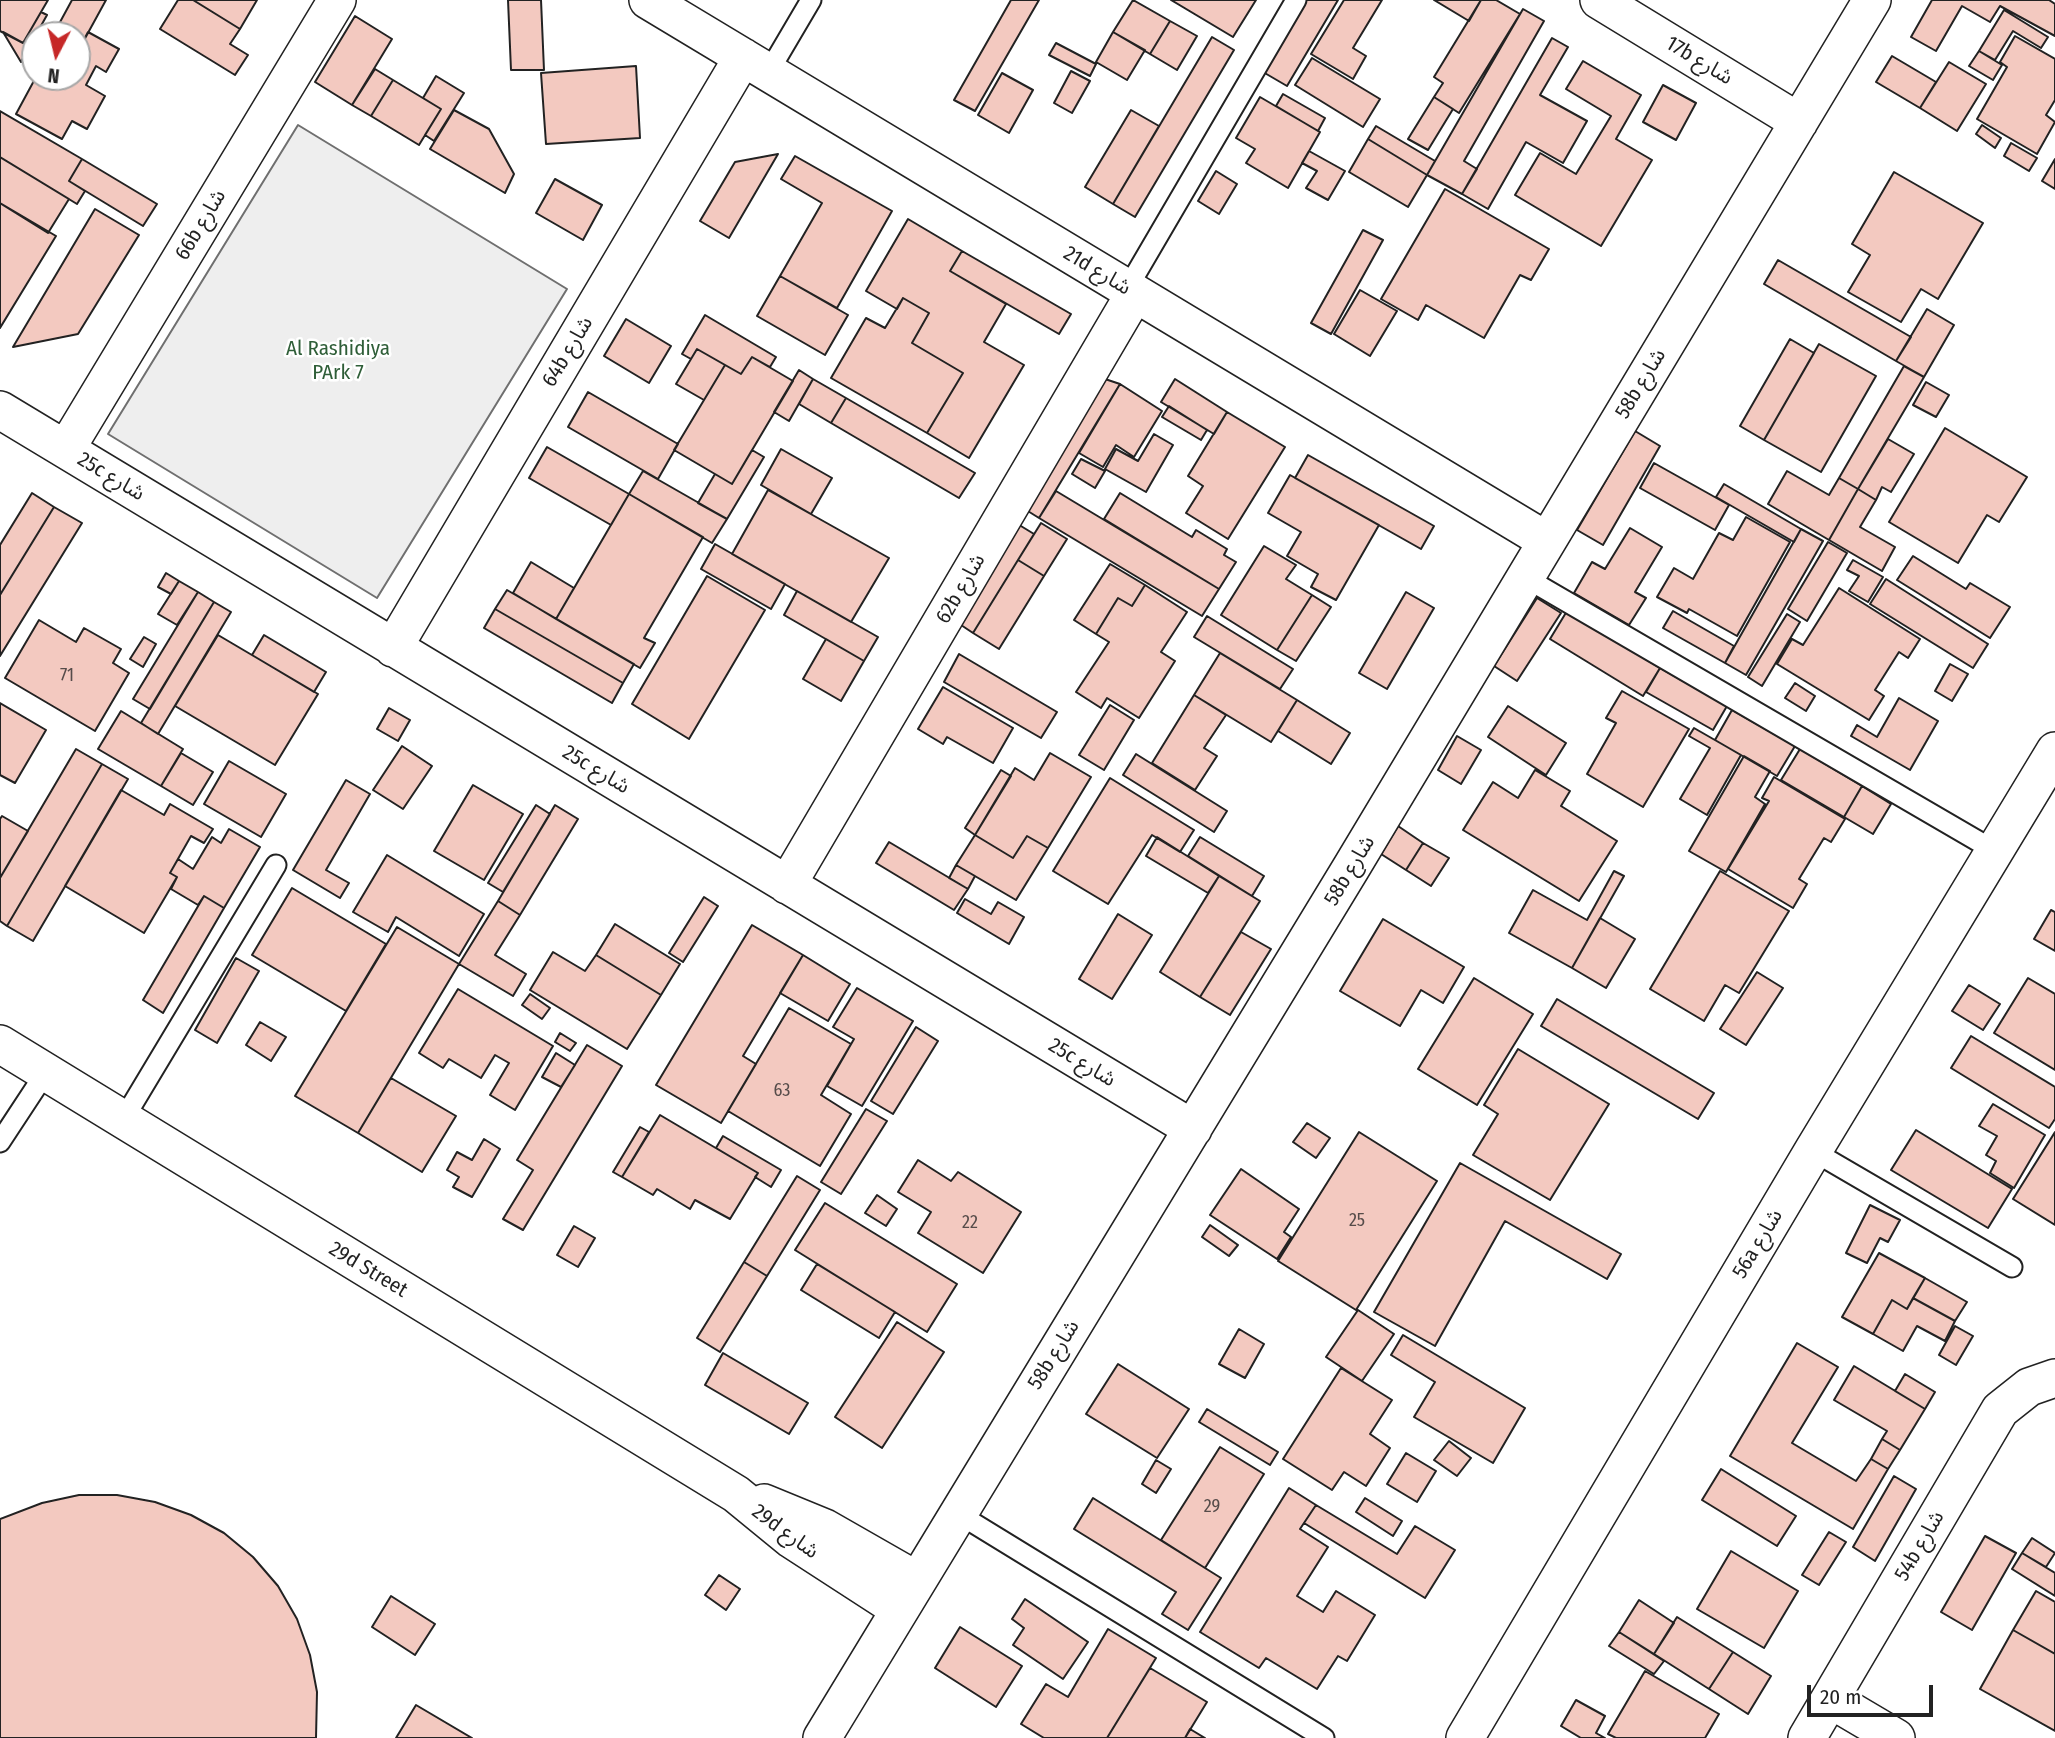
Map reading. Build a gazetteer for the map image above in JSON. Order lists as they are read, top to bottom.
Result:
{
  "streets": {
    "street": [
      "17b شارع",
      "66b شارع",
      "21d شارع",
      "64b شارع",
      "58b شارع",
      "25c شارع",
      "62b شارع",
      "56a شارع",
      "29d Street",
      "29d شارع",
      "54b شارع"
    ]
  },
  "crossings": [
    ["17b شارع", "58b شارع"],
    ["66b شارع", "25c شارع"],
    ["21d شارع", "64b شارع"],
    ["21d شارع", "58b شارع"],
    ["21d شارع", "62b شارع"],
    ["64b شارع", "25c شارع"],
    ["58b شارع", "25c شارع"],
    ["58b شارع", "29d شارع"],
    ["25c شارع", "62b شارع"],
    ["29d Street", "29d شارع"]
  ],
  "parks": ["Al Rashidiya PArk 7"],
  "house_numbers": [
    "71",
    "63",
    "25",
    "22",
    "29"
  ],
  "scale_bar": "20 m",
  "north": "bottom"
}
